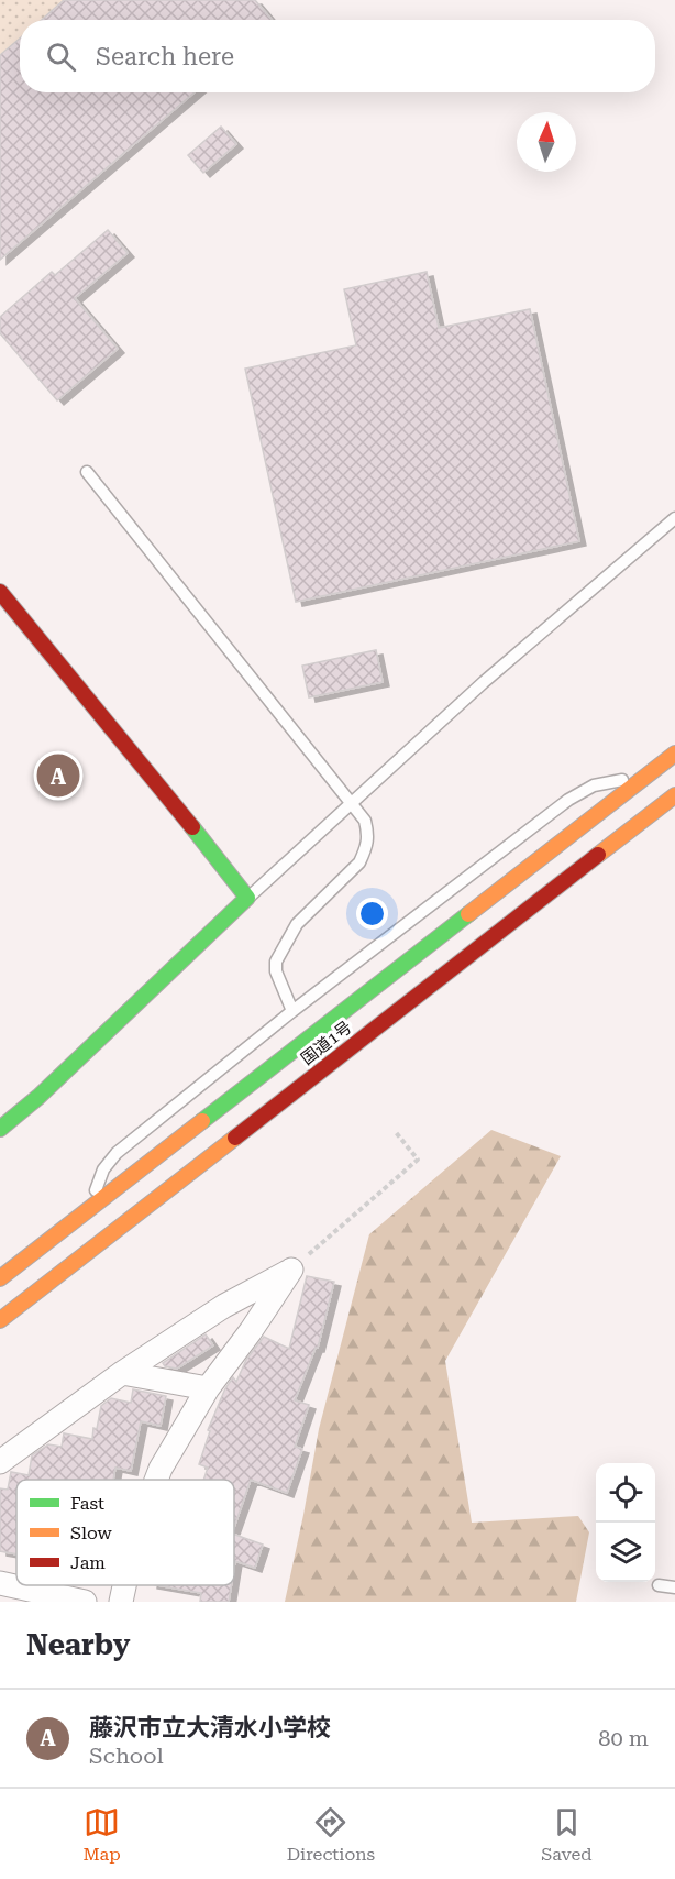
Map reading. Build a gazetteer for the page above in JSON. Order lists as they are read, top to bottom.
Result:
{
  "streets": {
    "main road": ["国道1号"]
  },
  "legend": ["Fast", "Slow", "Jam"],
  "north": "top",
  "page": {
    "search": "Search here",
    "pins": "A",
    "heading": "Nearby",
    "list": [
      {
        "mark": "A",
        "name": "藤沢市立大清水小学校",
        "note": "School",
        "value": "80 m"
      }
    ],
    "nav": ["Map", "Directions", "Saved"]
  }
}
